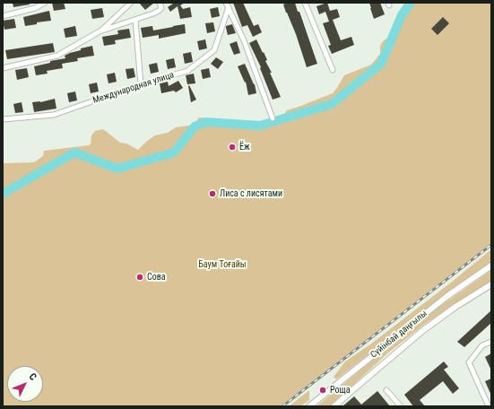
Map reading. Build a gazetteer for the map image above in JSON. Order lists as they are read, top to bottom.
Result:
{
  "streets": {
    "main road": ["Сүйінбай даңғылы"],
    "street": ["Международная улица"]
  },
  "parks": ["Баум Тоғайы"],
  "places": [
    "Ёж",
    "Лиса с лисятами",
    "Сова",
    "Роща"
  ],
  "north": "top right"
}
